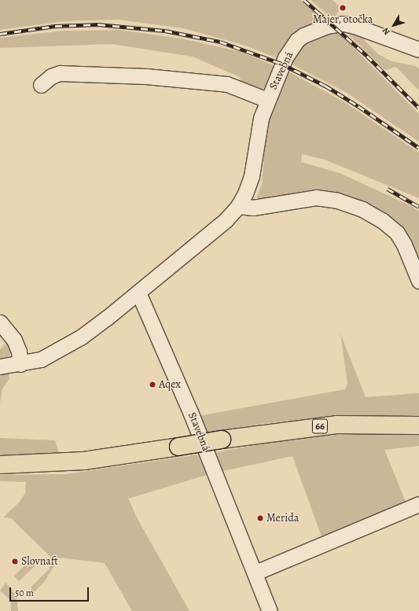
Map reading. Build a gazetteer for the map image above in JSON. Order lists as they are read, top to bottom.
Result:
{
  "streets": {
    "main road": ["66"],
    "street": ["Stavebná"]
  },
  "places": [
    "Majer, otočka",
    "Aqex",
    "Merida",
    "Slovnaft"
  ],
  "scale_bar": "50 m",
  "north": "bottom left"
}
